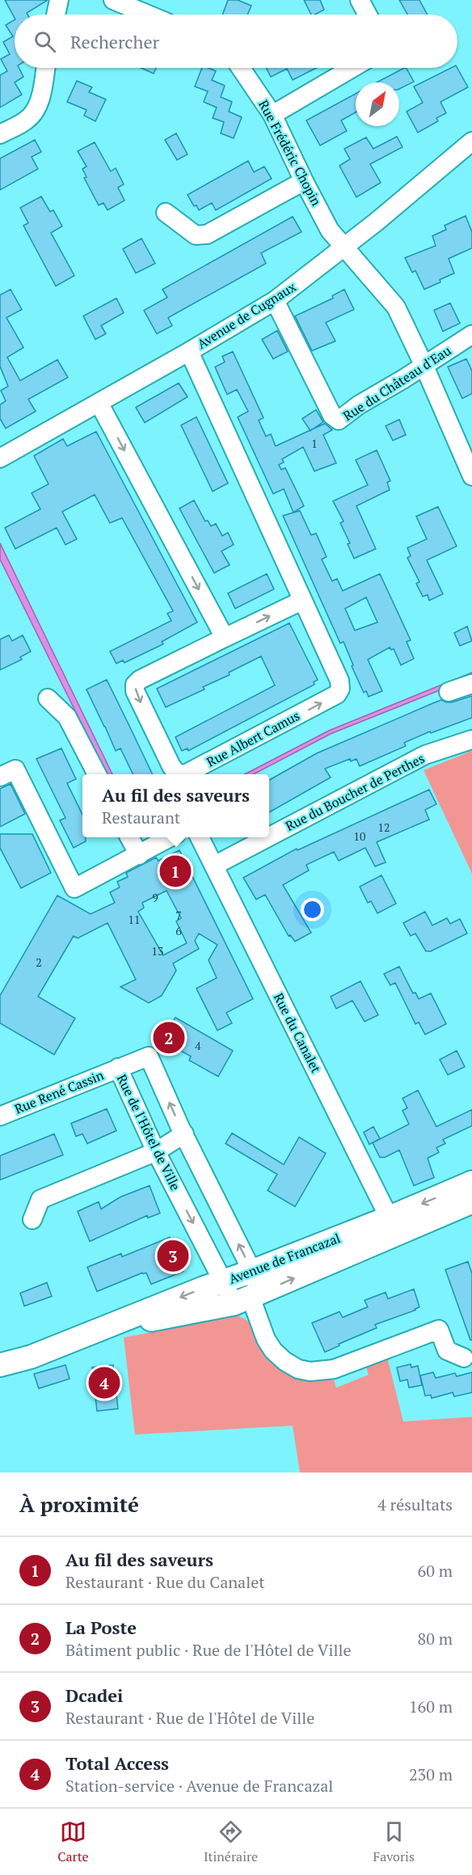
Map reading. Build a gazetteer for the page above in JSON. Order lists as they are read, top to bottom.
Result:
{
  "streets": {
    "main road": ["Avenue de Francazal"],
    "street": [
      "Rue Frédéric Chopin",
      "Avenue de Cugnaux",
      "Rue du Château d'Eau",
      "Rue Albert Camus",
      "Rue du Boucher de Perthes",
      "Rue du Canalet",
      "Rue René Cassin",
      "Rue de l'Hôtel de Ville"
    ]
  },
  "crossings": [
    ["Rue Frédéric Chopin", "Avenue de Cugnaux"],
    ["Rue Frédéric Chopin", "Rue du Château d'Eau"],
    ["Avenue de Cugnaux", "Rue du Château d'Eau"],
    ["Avenue de Cugnaux", "Rue Albert Camus"],
    ["Rue du Boucher de Perthes", "Rue du Canalet"],
    ["Rue du Canalet", "Avenue de Francazal"],
    ["Rue René Cassin", "Rue de l'Hôtel de Ville"],
    ["Rue de l'Hôtel de Ville", "Avenue de Francazal"]
  ],
  "house_numbers": [
    "1",
    "12",
    "10",
    "9",
    "7",
    "11",
    "6",
    "13",
    "2",
    "4"
  ],
  "north": "top right",
  "page": {
    "search": "Rechercher",
    "popup": ["Au fil des saveurs", "Restaurant"],
    "pins": [
      "1",
      "2",
      "3",
      "4"
    ],
    "heading": ["À proximité", "4 résultats"],
    "list": [
      {
        "mark": "1",
        "name": "Au fil des saveurs",
        "note": "Restaurant · Rue du Canalet",
        "value": "60 m"
      },
      {
        "mark": "2",
        "name": "La Poste",
        "note": "Bâtiment public · Rue de l'Hôtel de Ville",
        "value": "80 m"
      },
      {
        "mark": "3",
        "name": "Dcadei",
        "note": "Restaurant · Rue de l'Hôtel de Ville",
        "value": "160 m"
      },
      {
        "mark": "4",
        "name": "Total Access",
        "note": "Station-service · Avenue de Francazal",
        "value": "230 m"
      }
    ],
    "nav": ["Carte", "Itinéraire", "Favoris"]
  }
}
